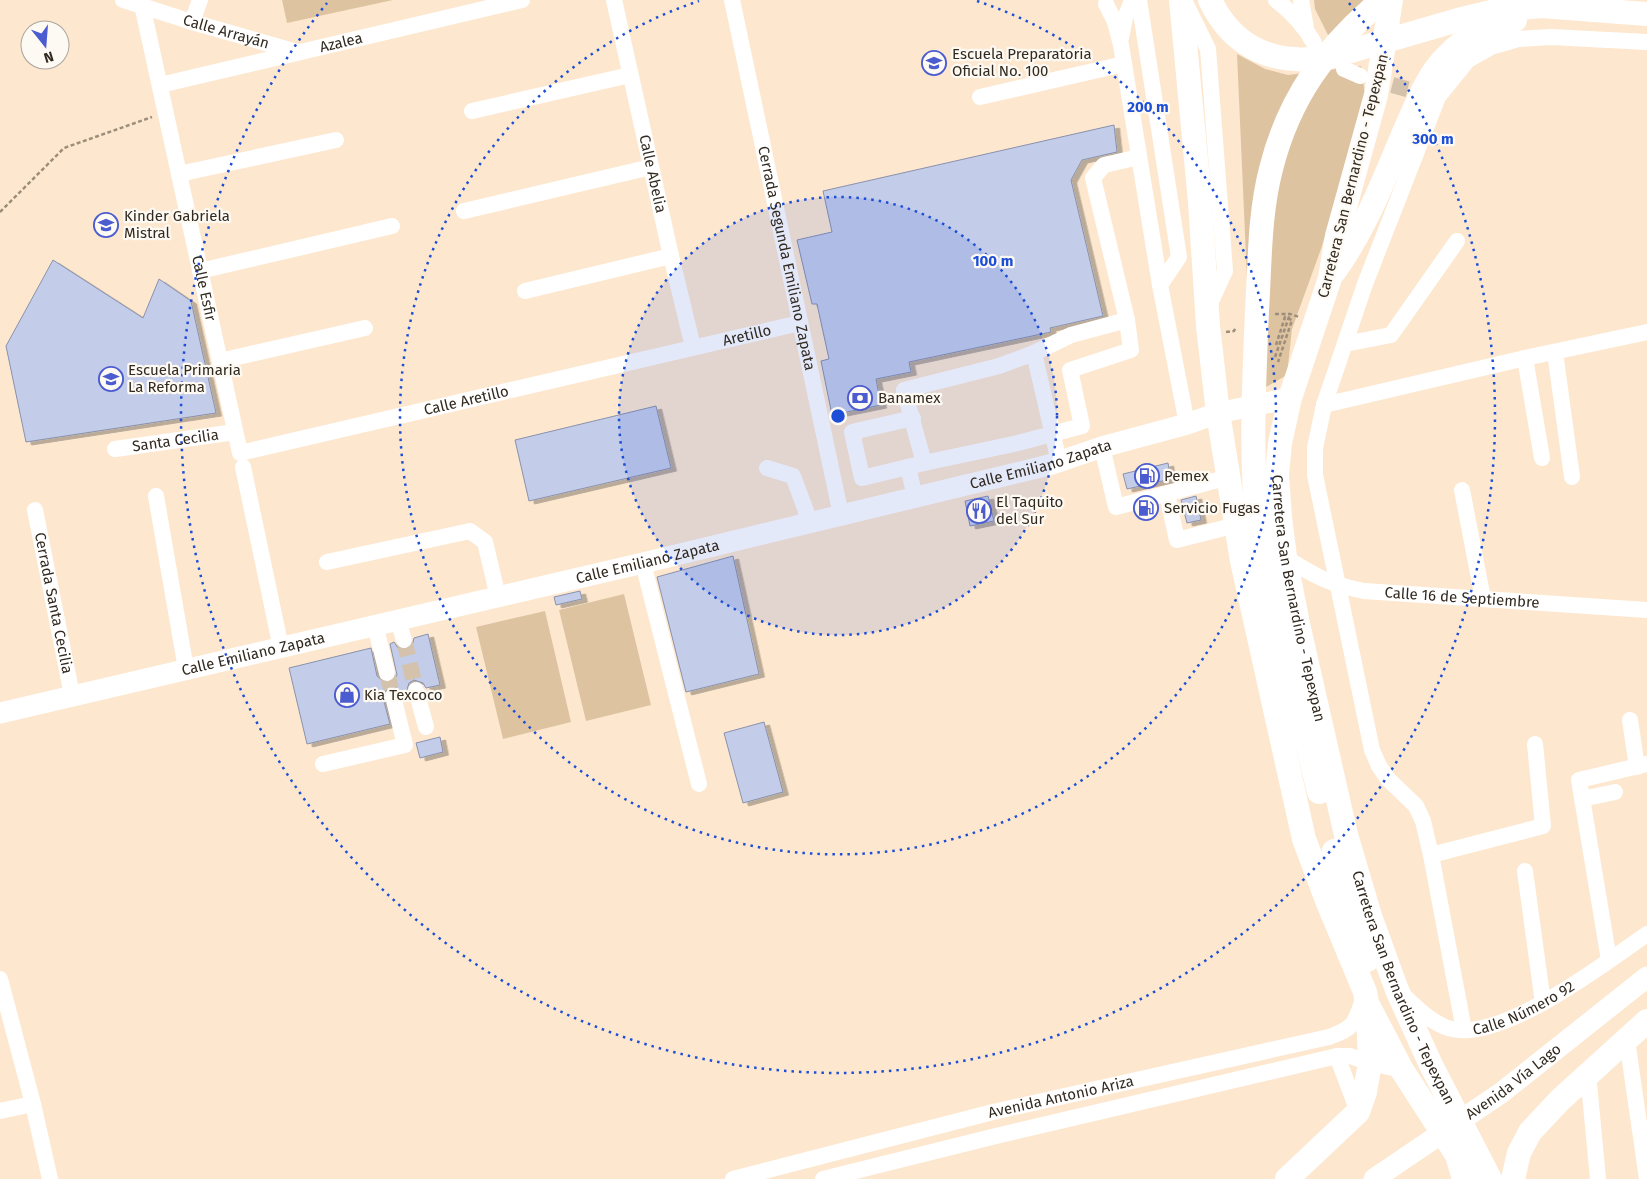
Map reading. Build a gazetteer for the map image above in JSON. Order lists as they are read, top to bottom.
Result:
{
  "streets": {
    "highway": ["Carretera San Bernardino - Tepexpan"],
    "main road": ["Calle Emiliano Zapata", "Avenida Vía Lago"],
    "street": [
      "Calle Arrayán",
      "Azalea",
      "Calle Abelia",
      "Cerrada Segunda Emiliano Zapata",
      "Calle Esfir",
      "Aretillo",
      "Calle Aretillo",
      "Santa Cecilia",
      "Calle 16 de Septiembre",
      "Cerrada Santa Cecilia",
      "Calle Número 92",
      "Avenida Antonio Ariza"
    ]
  },
  "crossings": [
    ["Calle Arrayán", "Azalea"],
    ["Calle Arrayán", "Calle Esfir"],
    ["Azalea", "Calle Esfir"],
    ["Calle Abelia", "Aretillo"],
    ["Calle Abelia", "Calle Aretillo"],
    ["Carretera San Bernardino - Tepexpan", "Calle Emiliano Zapata"],
    ["Carretera San Bernardino - Tepexpan", "Calle 16 de Septiembre"],
    ["Carretera San Bernardino - Tepexpan", "Calle Número 92"],
    ["Carretera San Bernardino - Tepexpan", "Avenida Antonio Ariza"],
    ["Cerrada Segunda Emiliano Zapata", "Aretillo"],
    ["Cerrada Segunda Emiliano Zapata", "Calle Emiliano Zapata"],
    ["Calle Esfir", "Calle Aretillo"],
    ["Calle Esfir", "Santa Cecilia"],
    ["Calle Esfir", "Calle Emiliano Zapata"],
    ["Aretillo", "Calle Aretillo"],
    ["Calle Emiliano Zapata", "Cerrada Santa Cecilia"],
    ["Calle Número 92", "Avenida Antonio Ariza"]
  ],
  "places": {
    "school or university": ["Escuela Preparatoria Oficial No. 100", "Kinder Gabriela Mistral", "Escuela Primaria La Reforma"],
    "bank": ["Banamex"],
    "fuel station": ["Pemex", "Servicio Fugas"],
    "restaurant": ["El Taquito del Sur"],
    "shop": ["Kia Texcoco"]
  },
  "north": "bottom",
  "rings": ["200 m", "300 m", "100 m"]
}
